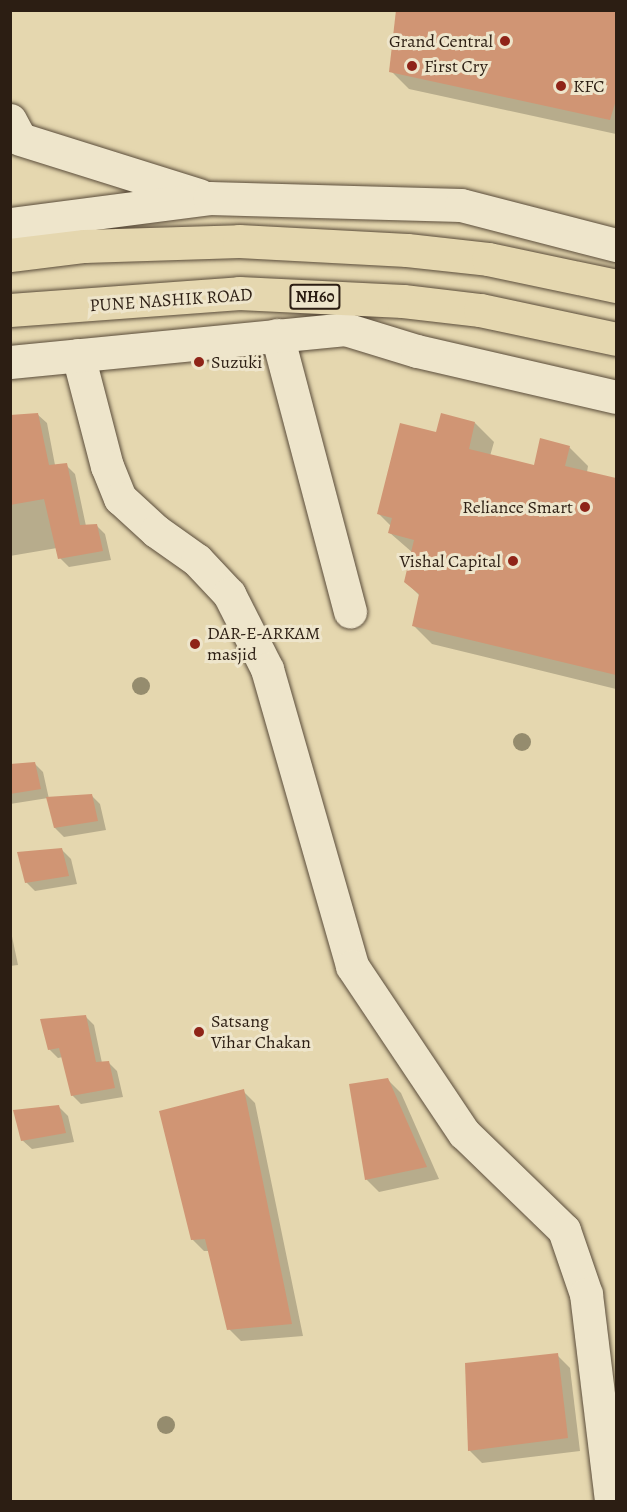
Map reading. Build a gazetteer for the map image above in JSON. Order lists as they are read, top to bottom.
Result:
{
  "streets": {
    "highway": ["NH60", "PUNE NASHIK ROAD"]
  },
  "places": [
    "Grand Central",
    "First Cry",
    "KFC",
    "Suzuki",
    "Reliance Smart",
    "Vishal Capital",
    "DAR-E-ARKAM masjid",
    "Satsang Vihar Chakan"
  ]
}
